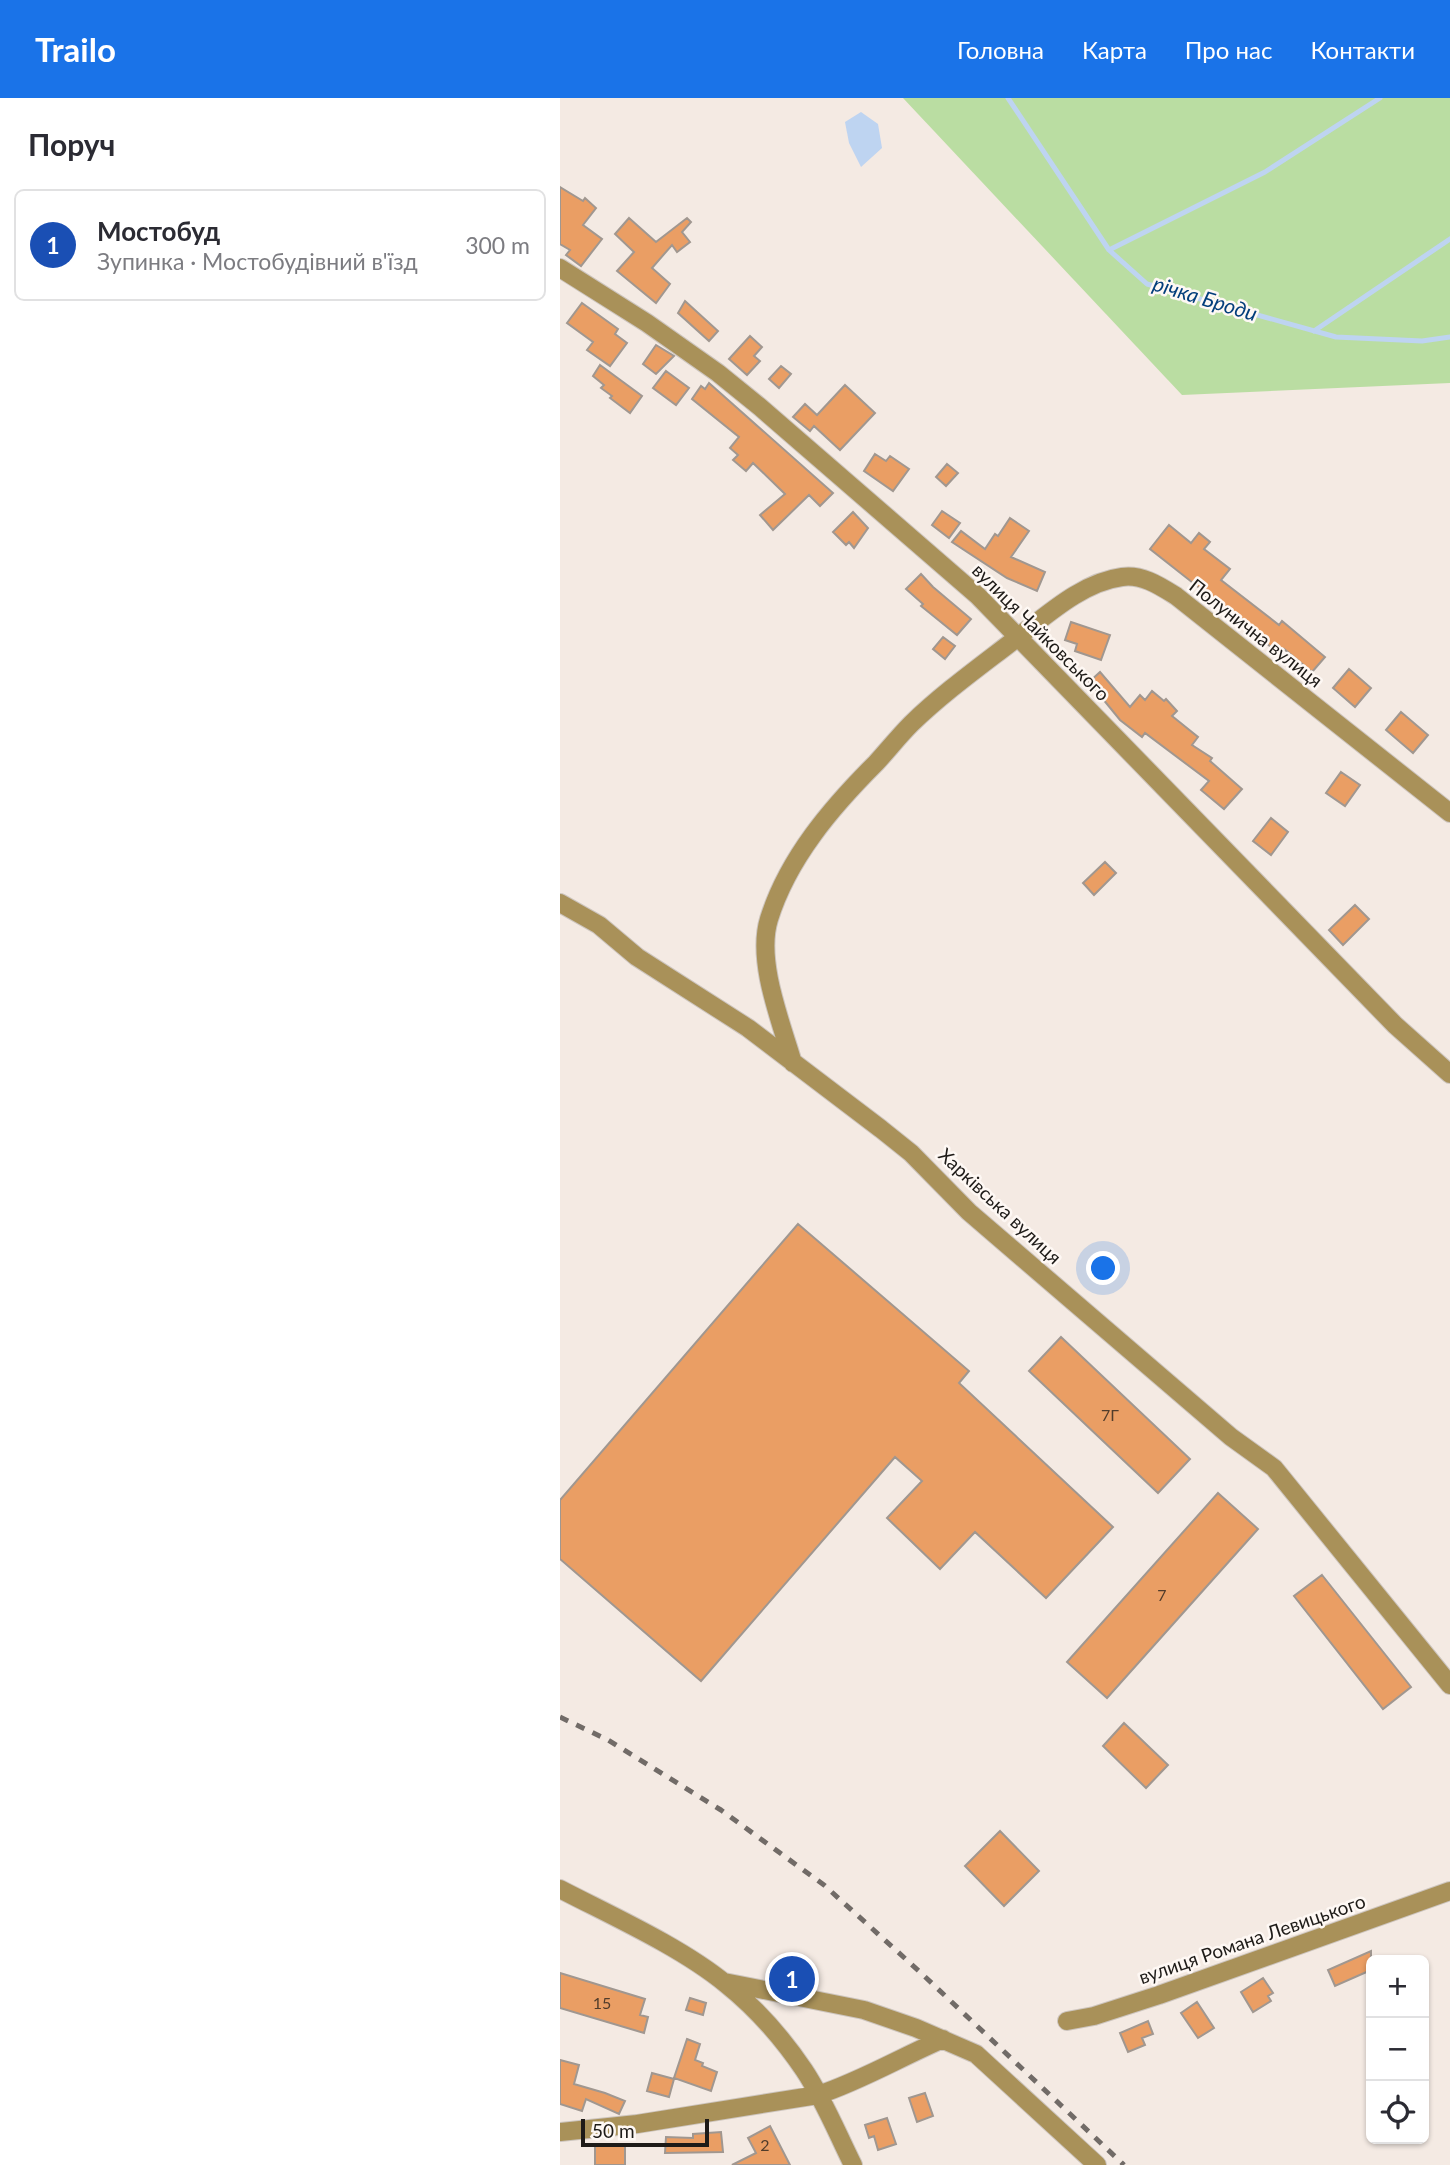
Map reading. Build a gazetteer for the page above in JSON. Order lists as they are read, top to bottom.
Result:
{
  "streets": {
    "street": [
      "вулиця Чайковського",
      "Полунична вулиця",
      "Харківська вулиця",
      "вулиця Романа Левицького"
    ]
  },
  "crossings": [
    ["вулиця Чайковського", "Полунична вулиця"],
    ["Полунична вулиця", "Харківська вулиця"]
  ],
  "water": ["річка Броди"],
  "house_numbers": [
    "7Г",
    "7",
    "15",
    "2"
  ],
  "scale_bar": "50 m",
  "page": {
    "header": "Trailo",
    "nav": [
      "Головна",
      "Карта",
      "Про нас",
      "Контакти"
    ],
    "heading": "Поруч",
    "list": [
      {
        "mark": "1",
        "name": "Мостобуд",
        "note": "Зупинка · Мостобудівний в'їзд",
        "value": "300 m"
      }
    ],
    "pins": "1",
    "map_buttons": ["+", "−"],
    "scale": "50 m"
  }
}
